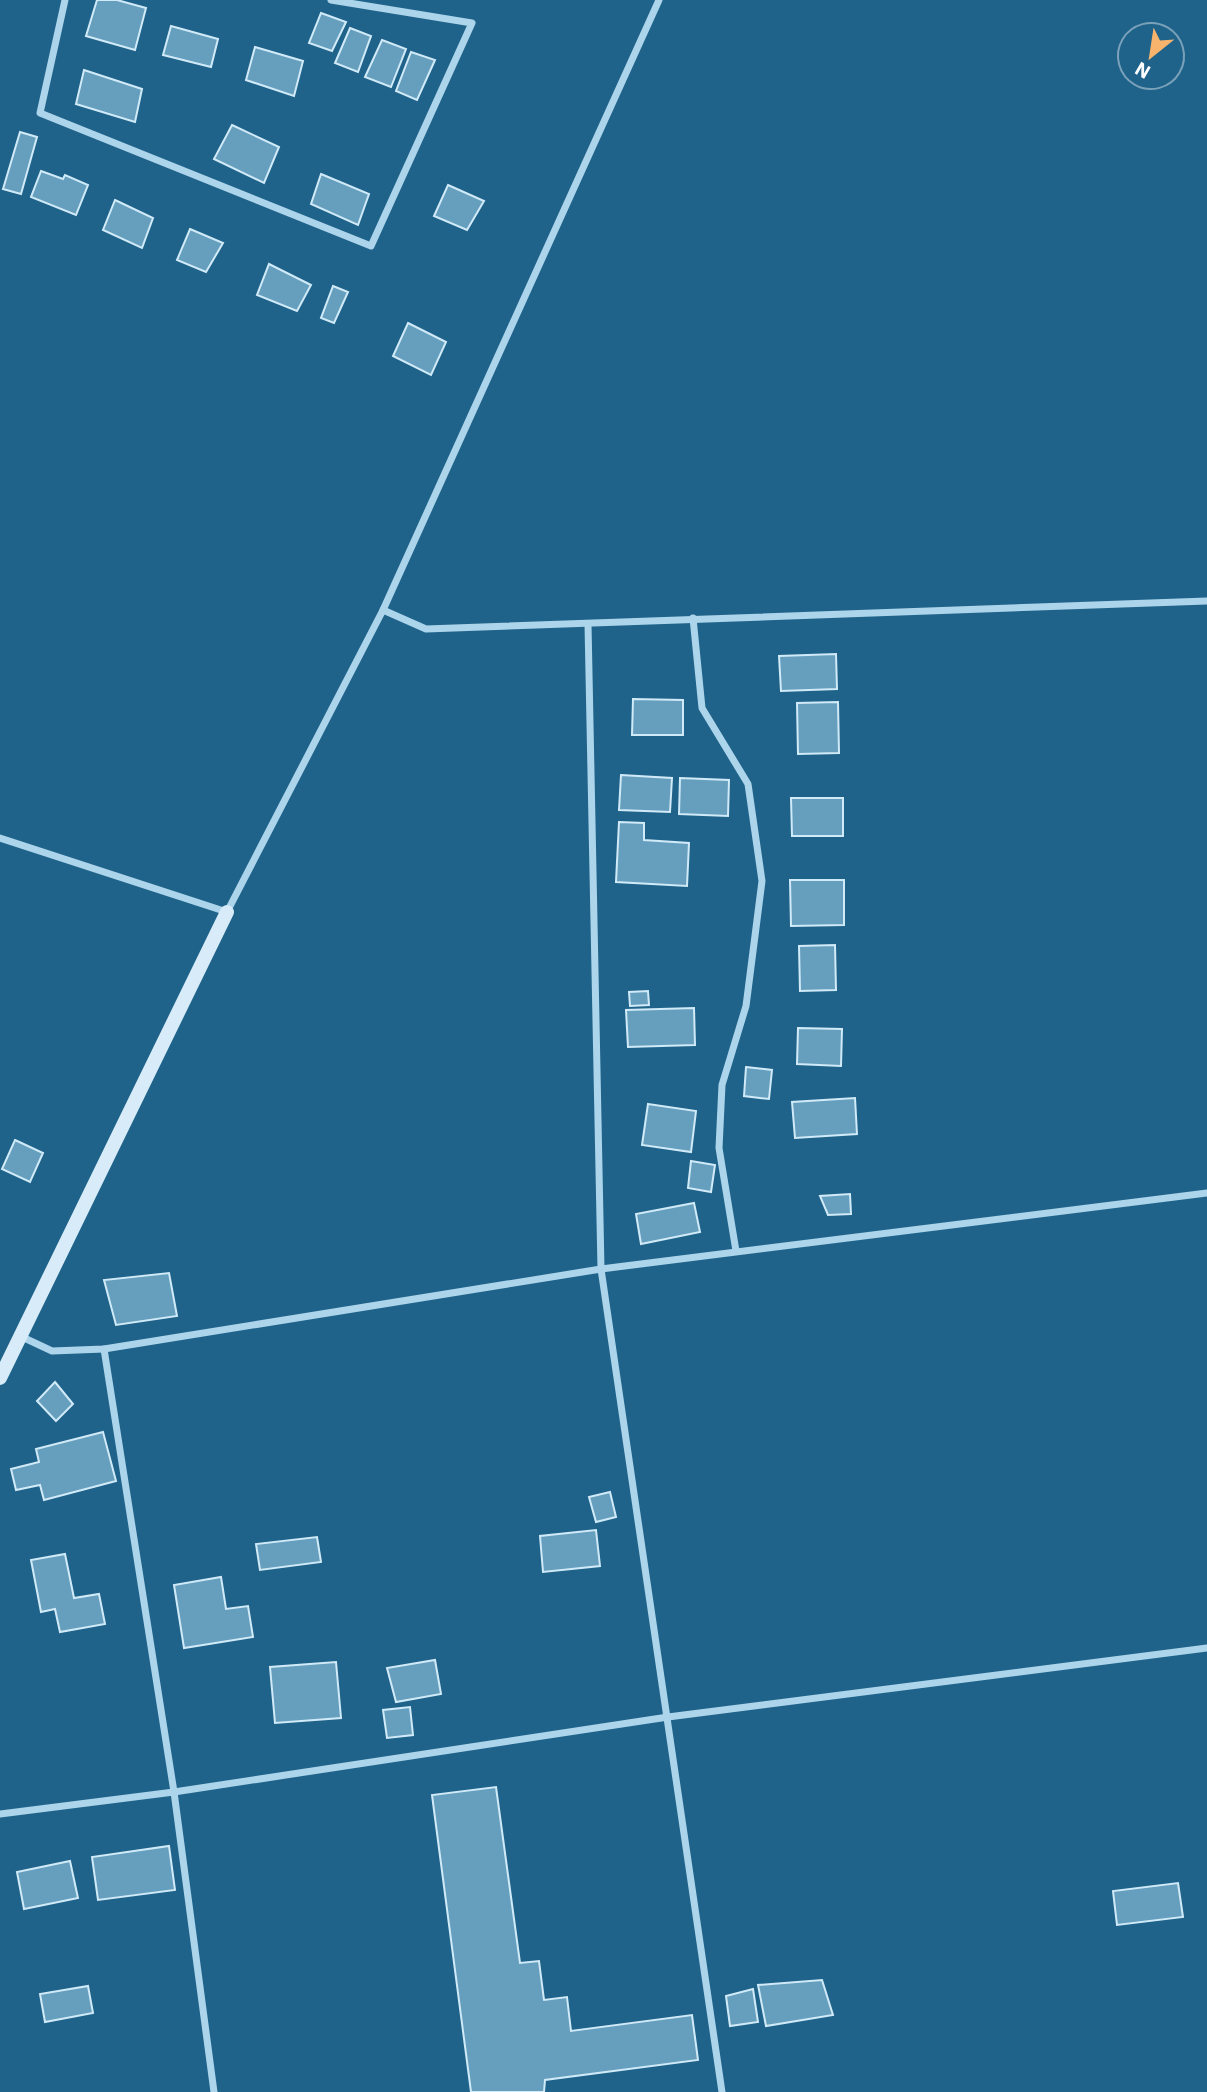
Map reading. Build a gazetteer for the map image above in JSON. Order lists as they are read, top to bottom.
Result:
{
  "north": "bottom left"
}
